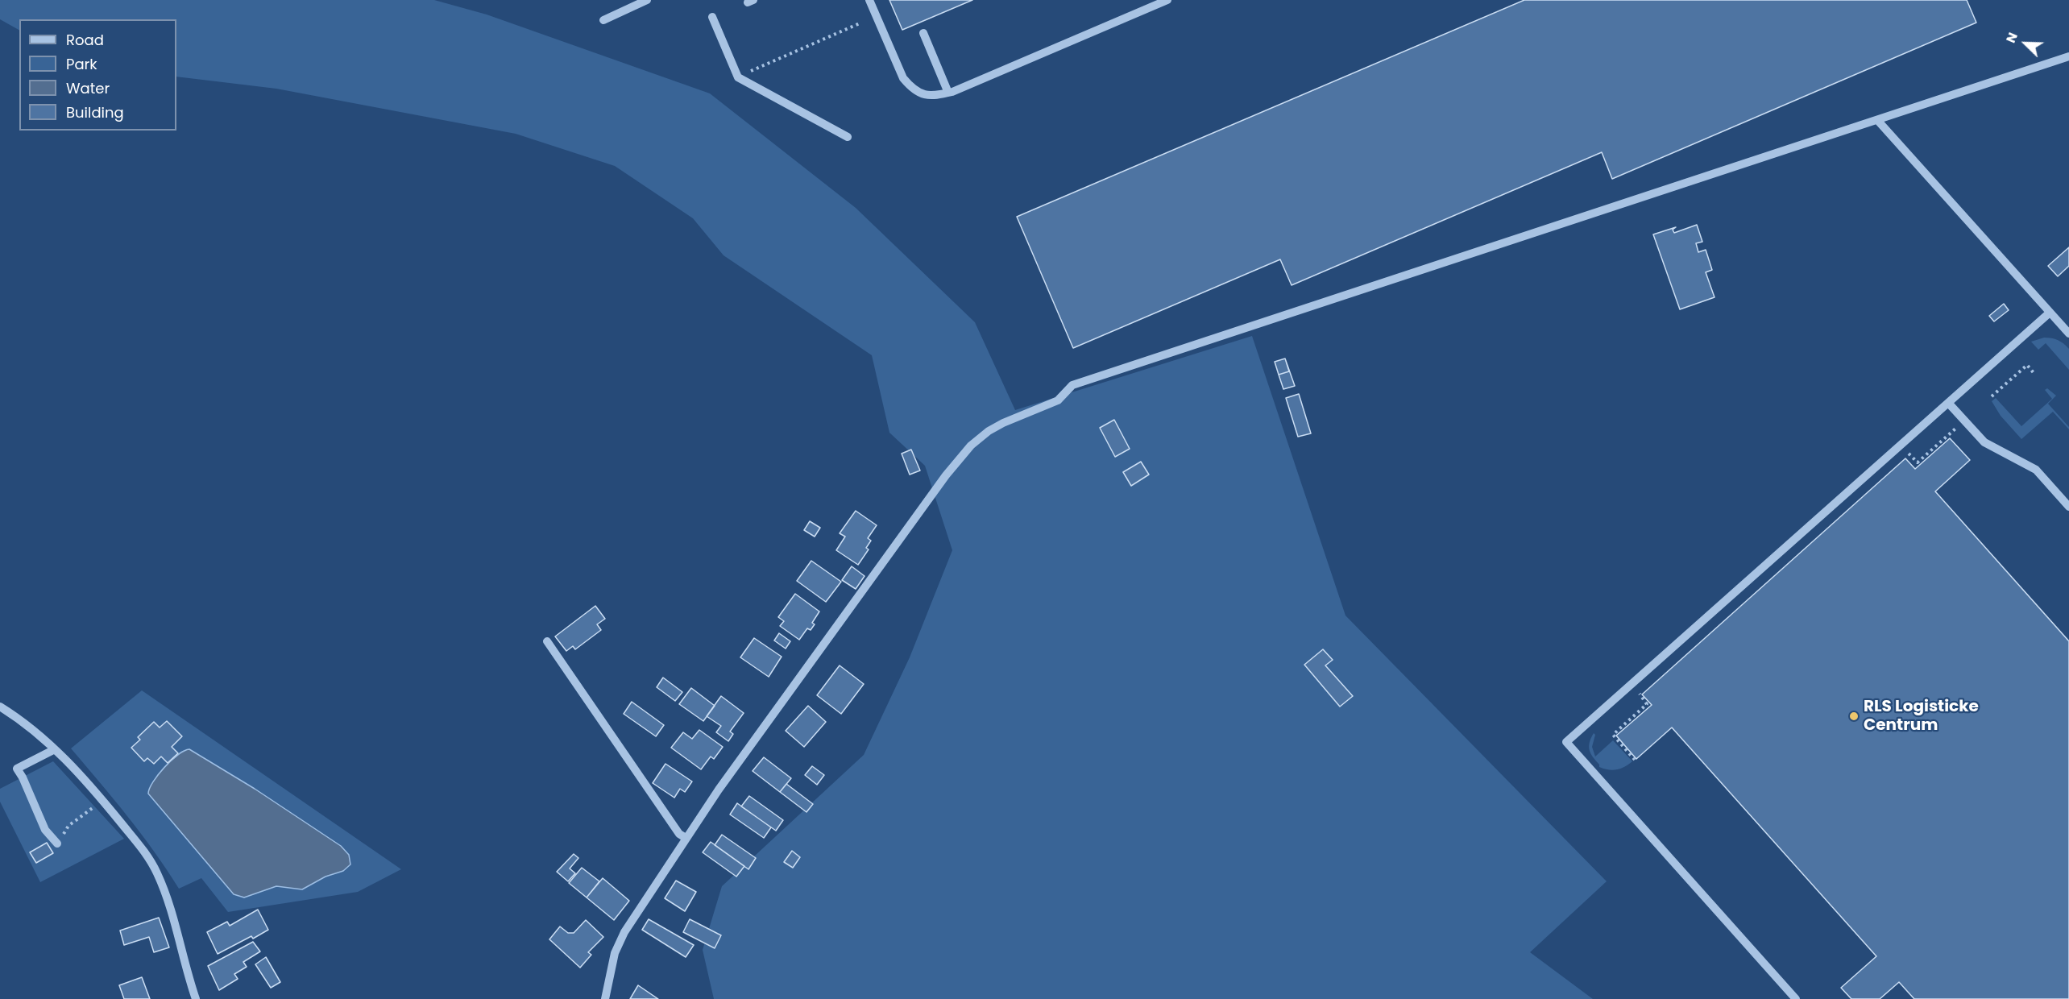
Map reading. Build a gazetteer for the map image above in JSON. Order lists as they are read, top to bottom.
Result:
{
  "places": ["RLS Logisticke Centrum"],
  "legend": [
    "Road",
    "Park",
    "Water",
    "Building"
  ],
  "north": "top left"
}
